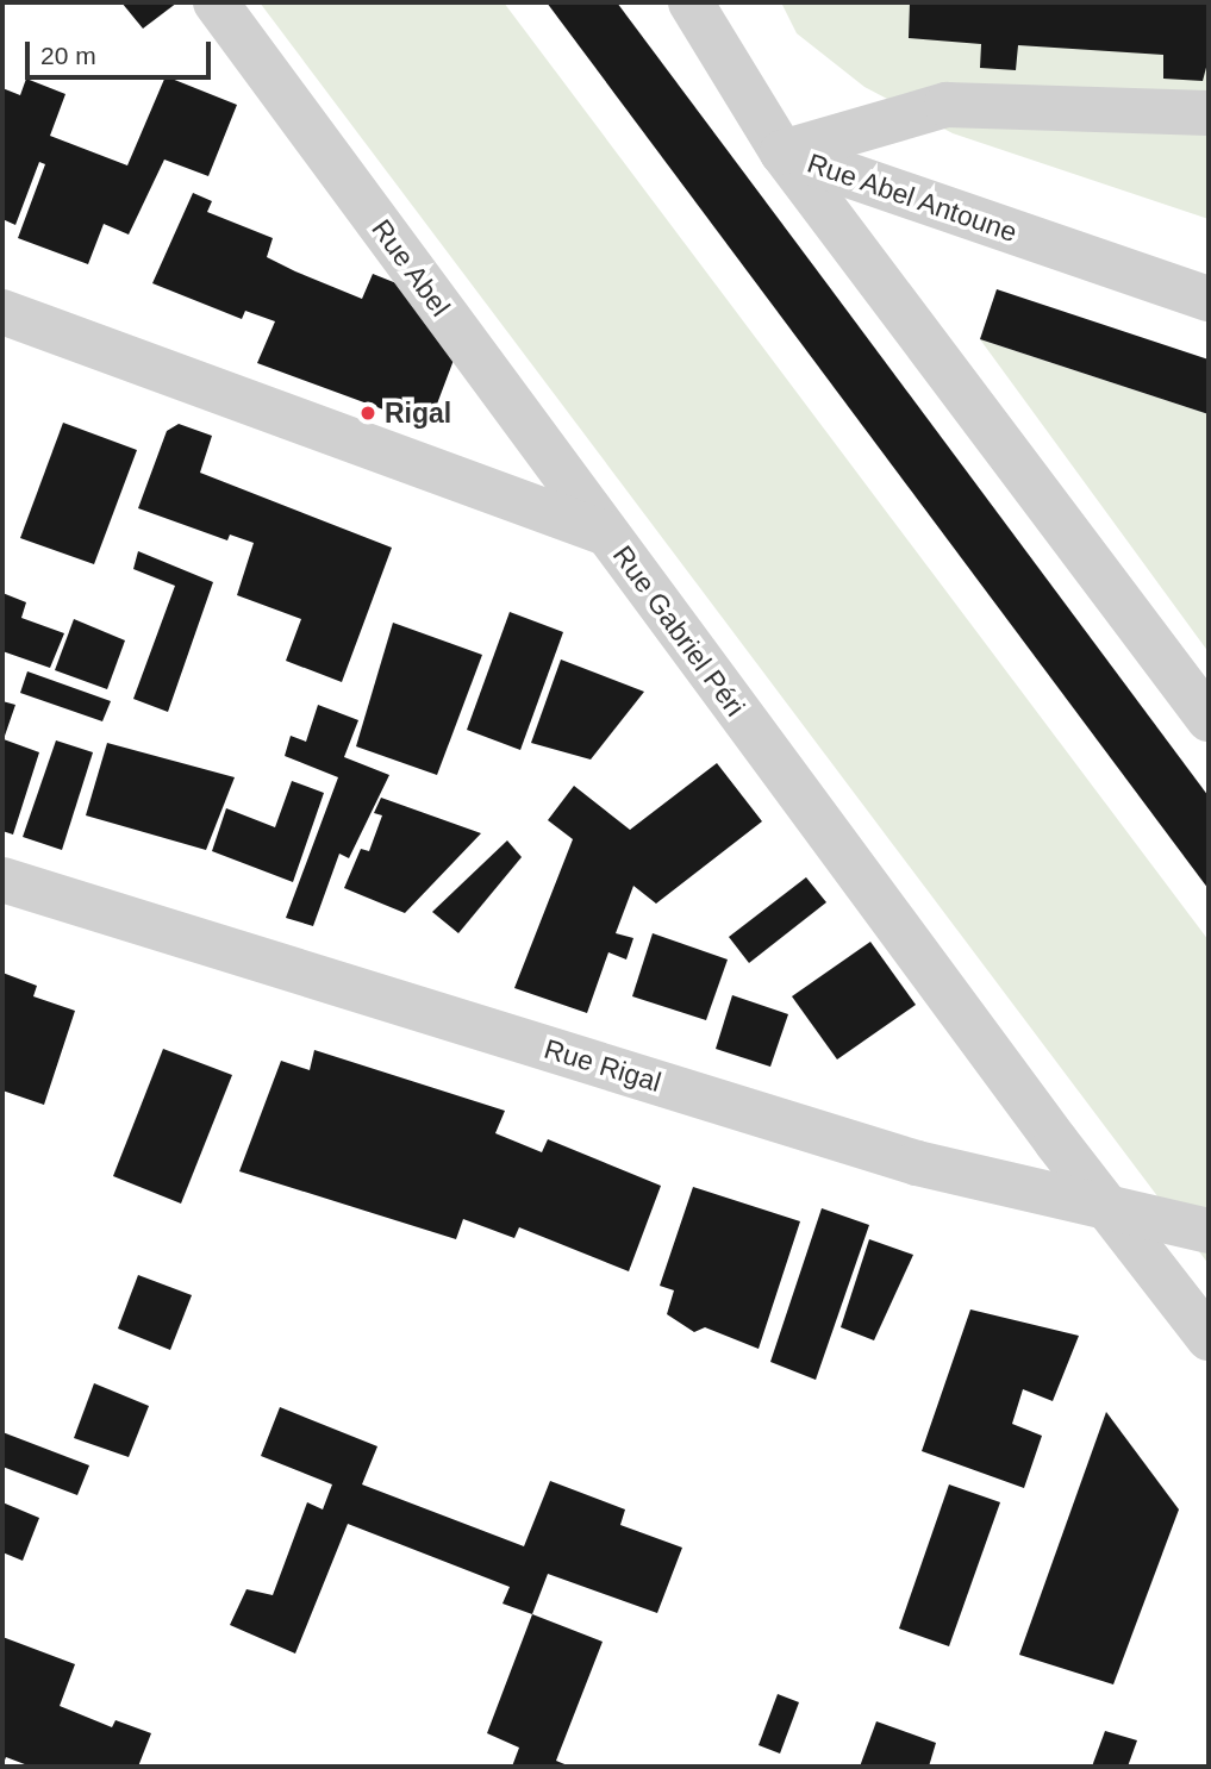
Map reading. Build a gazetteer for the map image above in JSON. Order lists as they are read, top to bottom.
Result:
{
  "streets": {
    "street": [
      "Rue Abel Antoune",
      "Rue Abel",
      "Rue Gabriel Péri",
      "Rue Rigal"
    ]
  },
  "crossings": [
    ["Rue Abel", "Rue Gabriel Péri"],
    ["Rue Gabriel Péri", "Rue Rigal"]
  ],
  "places": ["Rigal"],
  "scale_bar": "20 m"
}
